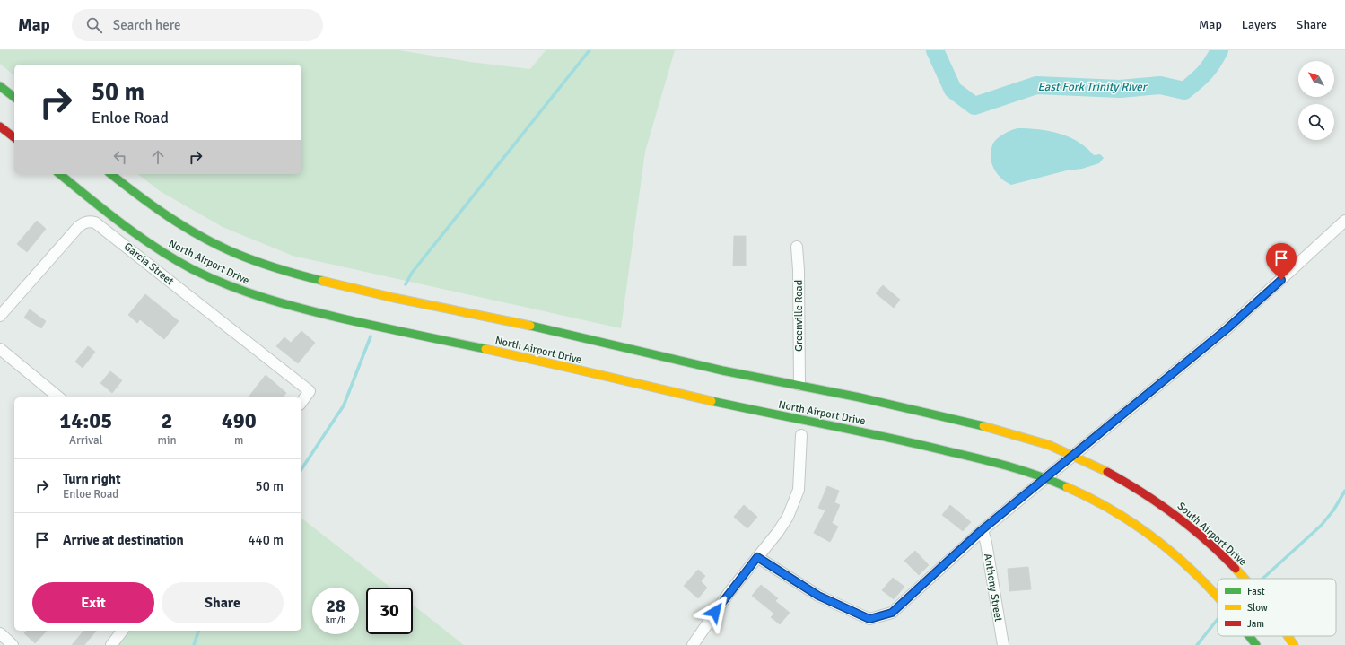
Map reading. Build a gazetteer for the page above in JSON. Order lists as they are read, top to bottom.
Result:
{
  "streets": {
    "main road": ["North Airport Drive", "South Airport Drive"],
    "street": ["Garcia Street", "Greenville Road", "Anthony Street"]
  },
  "crossings": [
    ["North Airport Drive", "Greenville Road"],
    ["North Airport Drive", "South Airport Drive"]
  ],
  "water": ["East Fork Trinity River"],
  "legend": ["Fast", "Slow", "Jam"],
  "north": "top left",
  "page": {
    "header": "Map",
    "search": "Search here",
    "nav": ["Map", "Layers", "Share"],
    "turn": ["50 m", "Enloe Road"],
    "eta": [
      "14:05",
      "Arrival",
      "2",
      "min",
      "490",
      "m"
    ],
    "list": [
      {
        "name": "Turn right",
        "note": "Enloe Road",
        "value": "50 m"
      },
      {
        "name": "Arrive at destination",
        "value": "440 m"
      }
    ],
    "buttons": ["Exit", "Share"],
    "speed": "28 km/h",
    "limit": "30"
  }
}
